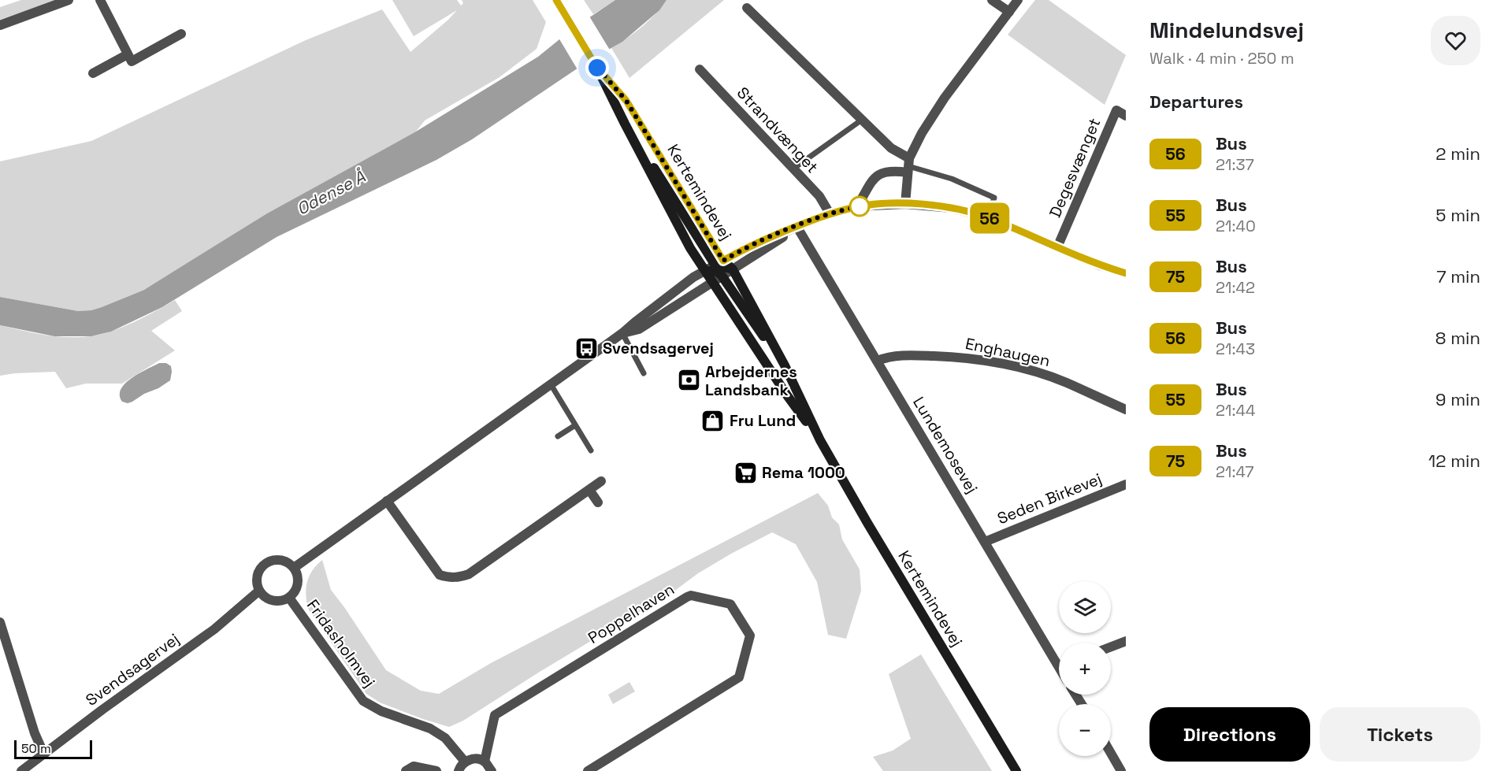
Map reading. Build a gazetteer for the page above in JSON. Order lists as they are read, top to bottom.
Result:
{
  "streets": {
    "main road": ["Kertemindevej"],
    "street": [
      "Strandvænget",
      "Degesvænget",
      "Enghaugen",
      "Lundemosevej",
      "Seden Birkevej",
      "Poppelhaven",
      "Fridasholmvej",
      "Svendsagervej"
    ]
  },
  "crossings": [
    ["Enghaugen", "Lundemosevej"],
    ["Lundemosevej", "Seden Birkevej"],
    ["Fridasholmvej", "Svendsagervej"]
  ],
  "water": ["Odense Å"],
  "places": {
    "bus stop": ["Svendsagervej"],
    "bank": ["Arbejdernes Landsbank"],
    "shop": ["Fru Lund"],
    "supermarket": ["Rema 1000"]
  },
  "lines": ["bus line 56"],
  "scale_bar": "50 m",
  "page": {
    "on_map": "56",
    "heading": [
      ["Mindelundsvej", "Walk · 4 min · 250 m"],
      "Departures"
    ],
    "list": [
      {
        "mark": "56",
        "name": "Bus",
        "note": "21:37",
        "value": "2 min"
      },
      {
        "mark": "55",
        "name": "Bus",
        "note": "21:40",
        "value": "5 min"
      },
      {
        "mark": "75",
        "name": "Bus",
        "note": "21:42",
        "value": "7 min"
      },
      {
        "mark": "56",
        "name": "Bus",
        "note": "21:43",
        "value": "8 min"
      },
      {
        "mark": "55",
        "name": "Bus",
        "note": "21:44",
        "value": "9 min"
      },
      {
        "mark": "75",
        "name": "Bus",
        "note": "21:47",
        "value": "12 min"
      }
    ],
    "map_buttons": ["+", "−"],
    "buttons": ["Directions", "Tickets"],
    "scale": "50 m"
  }
}
